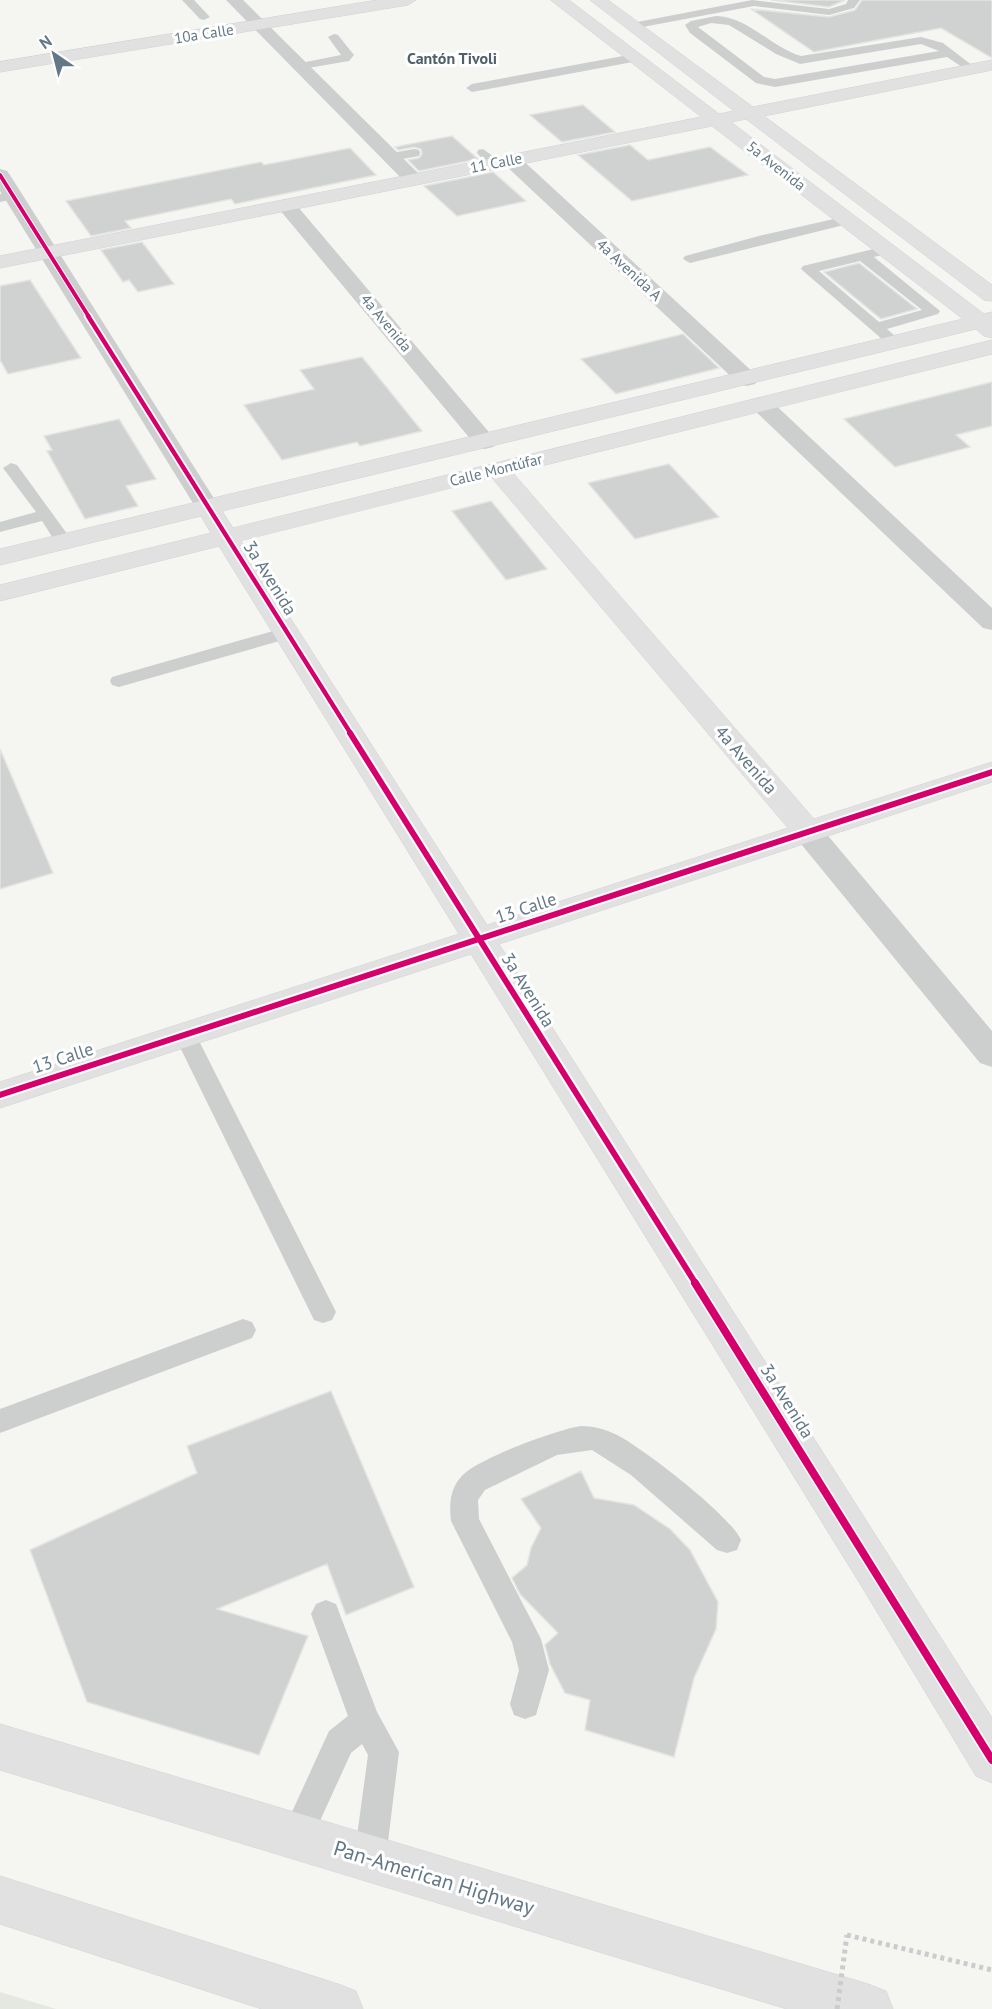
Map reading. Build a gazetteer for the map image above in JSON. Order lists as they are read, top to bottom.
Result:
{
  "streets": {
    "main road": [
      "10a Calle",
      "11 Calle",
      "5a Avenida",
      "4a Avenida",
      "Calle Montúfar",
      "3a Avenida",
      "13 Calle",
      "Pan-American Highway"
    ],
    "street": ["4a Avenida A"]
  },
  "crossings": [
    ["11 Calle", "5a Avenida"],
    ["11 Calle", "4a Avenida A"],
    ["11 Calle", "4a Avenida"],
    ["11 Calle", "3a Avenida"],
    ["5a Avenida", "Calle Montúfar"],
    ["4a Avenida A", "Calle Montúfar"],
    ["4a Avenida", "Calle Montúfar"],
    ["4a Avenida", "13 Calle"],
    ["Calle Montúfar", "3a Avenida"],
    ["3a Avenida", "13 Calle"]
  ],
  "districts": ["Cantón Tivoli"],
  "north": "top left"
}
